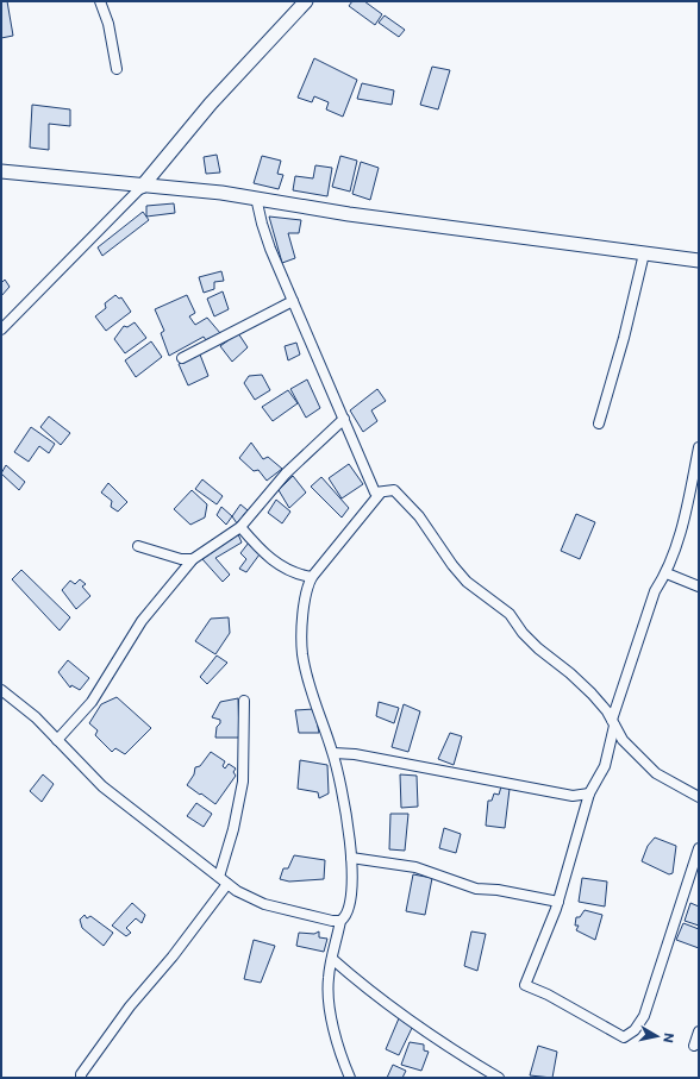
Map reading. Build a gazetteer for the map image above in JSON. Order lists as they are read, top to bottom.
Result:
{
  "north": "right"
}
